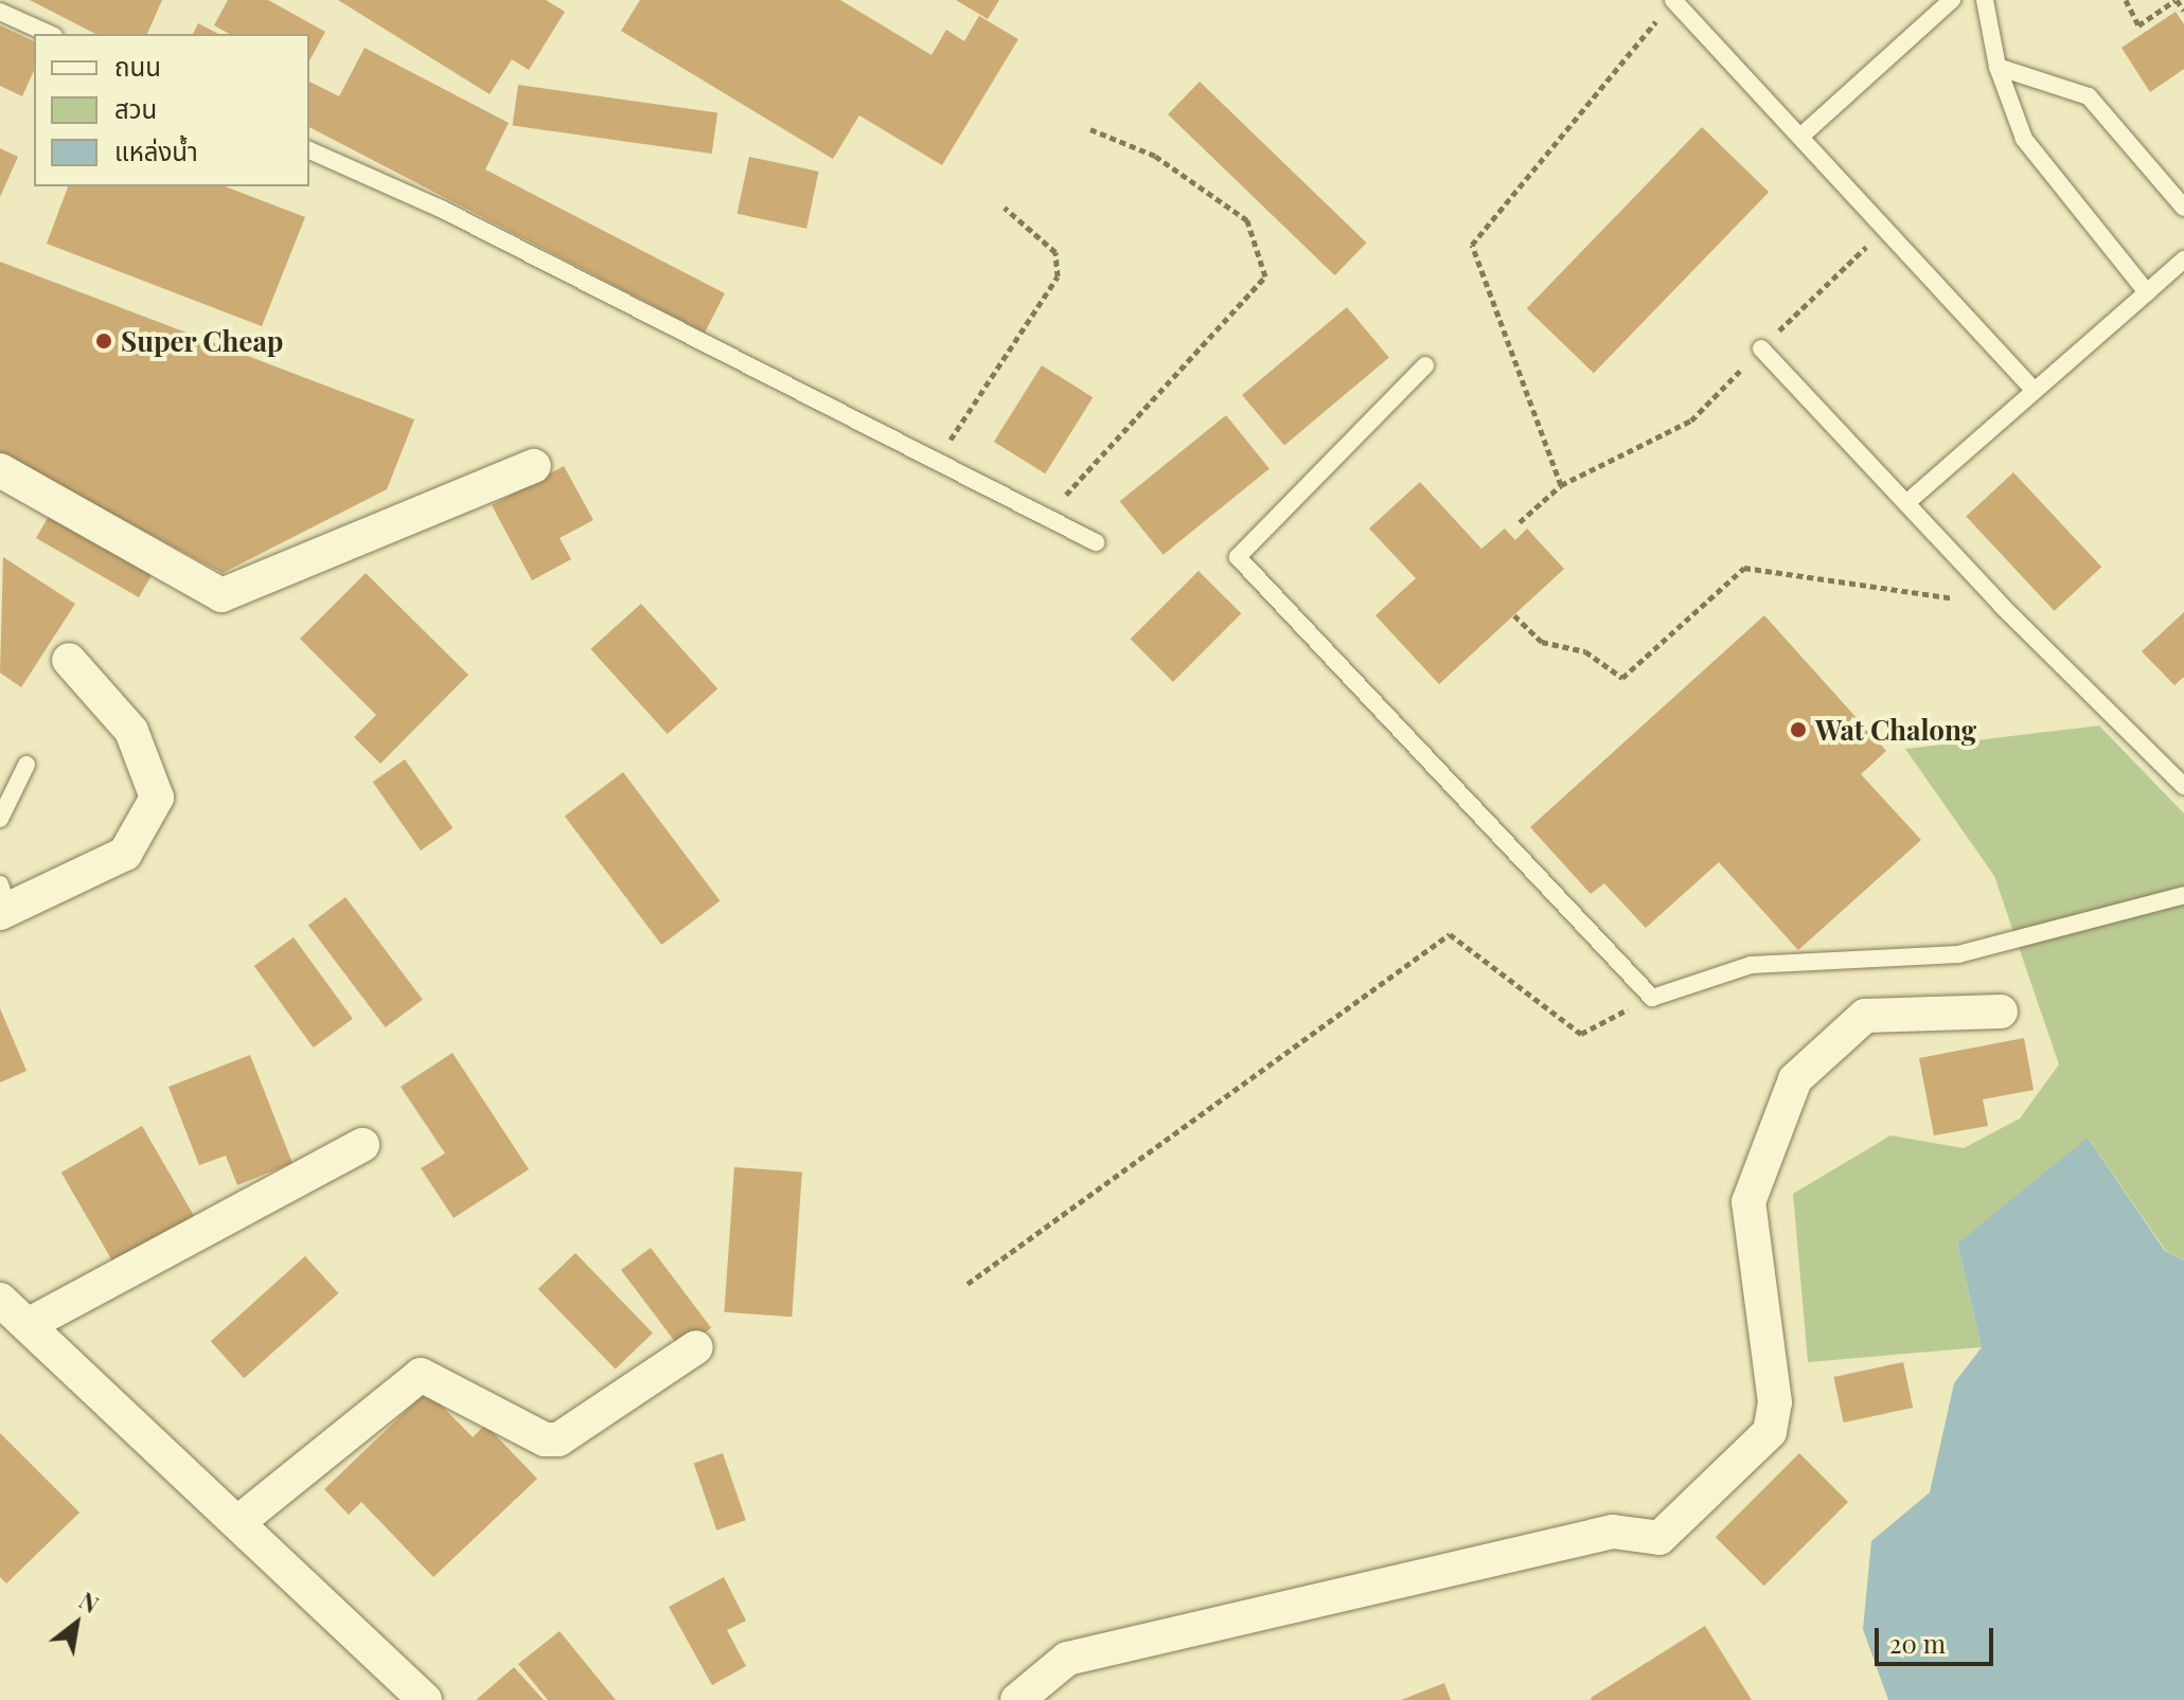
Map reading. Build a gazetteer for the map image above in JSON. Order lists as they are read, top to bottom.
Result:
{
  "places": ["Super Cheap", "Wat Chalong"],
  "legend": ["ถนน", "สวน", "แหล่งน้ำ"],
  "scale_bar": "20 m",
  "north": "top right"
}
